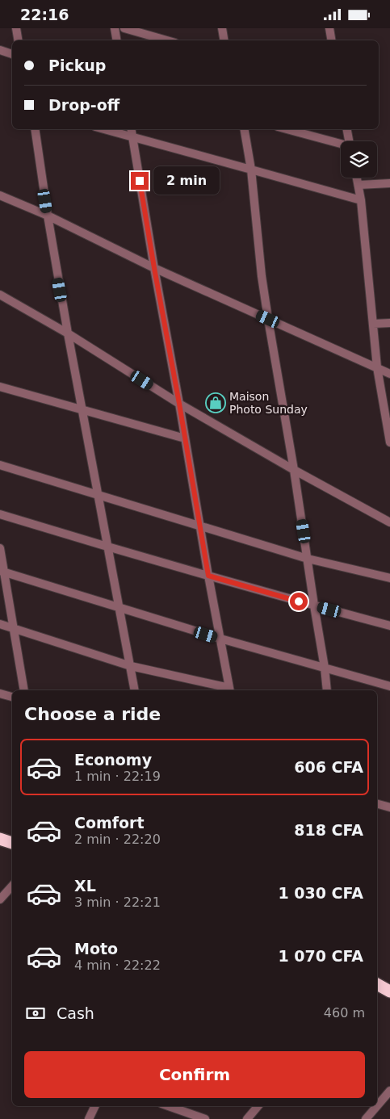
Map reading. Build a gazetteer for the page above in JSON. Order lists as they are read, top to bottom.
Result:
{
  "places": {
    "shop": ["Maison Photo Sunday"]
  },
  "page": {
    "status": "22:16",
    "banner": ["Pickup", "Drop-off"],
    "bubble": "2 min",
    "heading": "Choose a ride",
    "list": [
      {
        "name": "Economy",
        "note": "1 min · 22:19",
        "value": "606 CFA"
      },
      {
        "name": "Comfort",
        "note": "2 min · 22:20",
        "value": "818 CFA"
      },
      {
        "name": "XL",
        "note": "3 min · 22:21",
        "value": "1 030 CFA"
      },
      {
        "name": "Moto",
        "note": "4 min · 22:22",
        "value": "1 070 CFA"
      }
    ],
    "pay": ["Cash", "460 m"],
    "buttons": "Confirm"
  }
}
